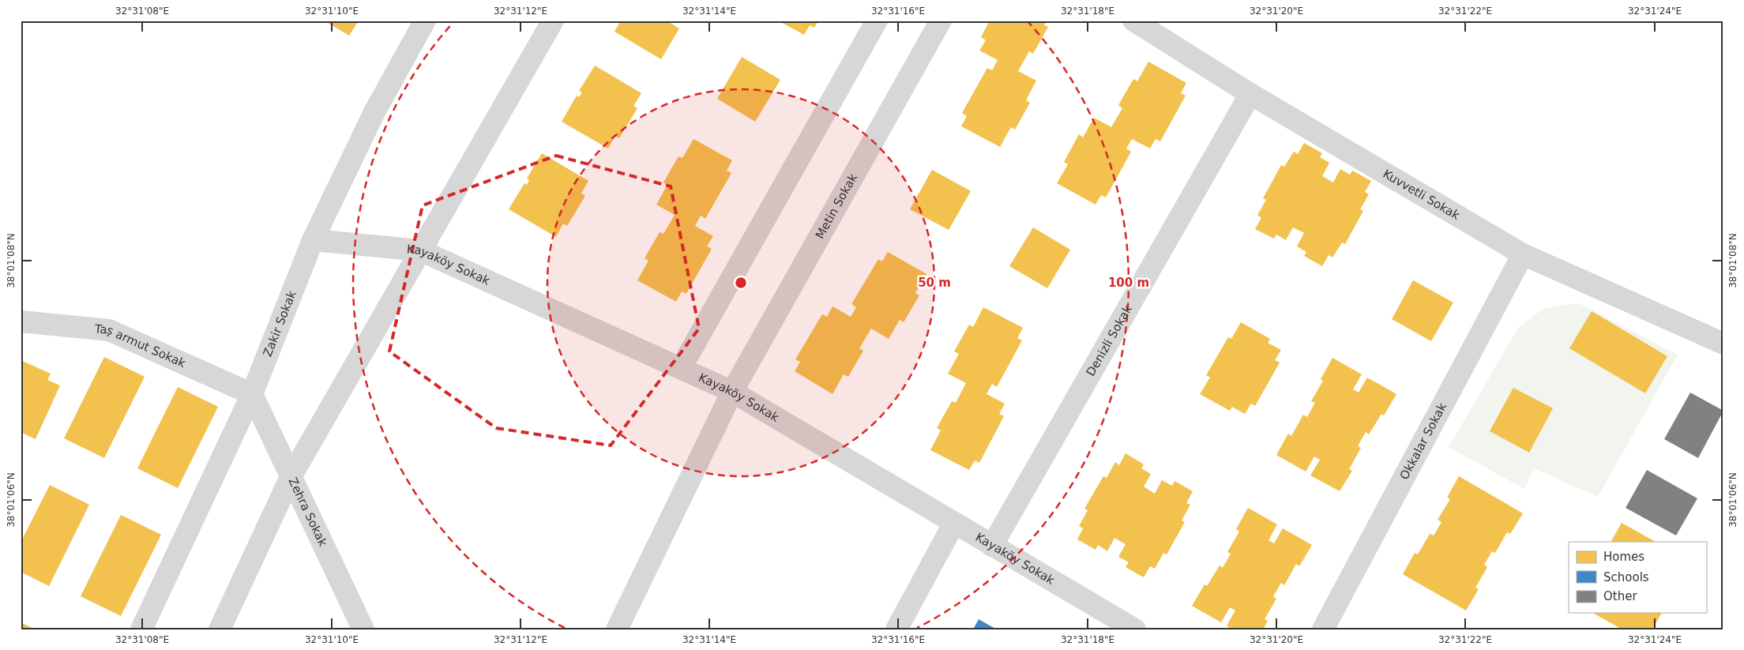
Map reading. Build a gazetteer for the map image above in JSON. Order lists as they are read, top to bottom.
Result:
{
  "streets": {
    "street": [
      "Kuvvetli Sokak",
      "Metin Sokak",
      "Kayaköy Sokak",
      "Zakir Sokak",
      "Denizli Sokak",
      "Taş armut Sokak",
      "Okkalar Sokak",
      "Zehra Sokak"
    ]
  },
  "crossings": [
    ["Kuvvetli Sokak", "Denizli Sokak"],
    ["Kuvvetli Sokak", "Okkalar Sokak"],
    ["Metin Sokak", "Kayaköy Sokak"],
    ["Kayaköy Sokak", "Zakir Sokak"],
    ["Kayaköy Sokak", "Denizli Sokak"],
    ["Zakir Sokak", "Taş armut Sokak"],
    ["Zakir Sokak", "Zehra Sokak"],
    ["Taş armut Sokak", "Zehra Sokak"]
  ],
  "legend": ["Homes", "Schools", "Other"],
  "coordinates": [
    "32°31'08\"E",
    "32°31'10\"E",
    "32°31'12\"E",
    "32°31'14\"E",
    "32°31'16\"E",
    "32°31'18\"E",
    "32°31'20\"E",
    "32°31'22\"E",
    "32°31'24\"E",
    "38°01'08\"N",
    "38°01'06\"N"
  ],
  "rings": ["50 m", "100 m"]
}
